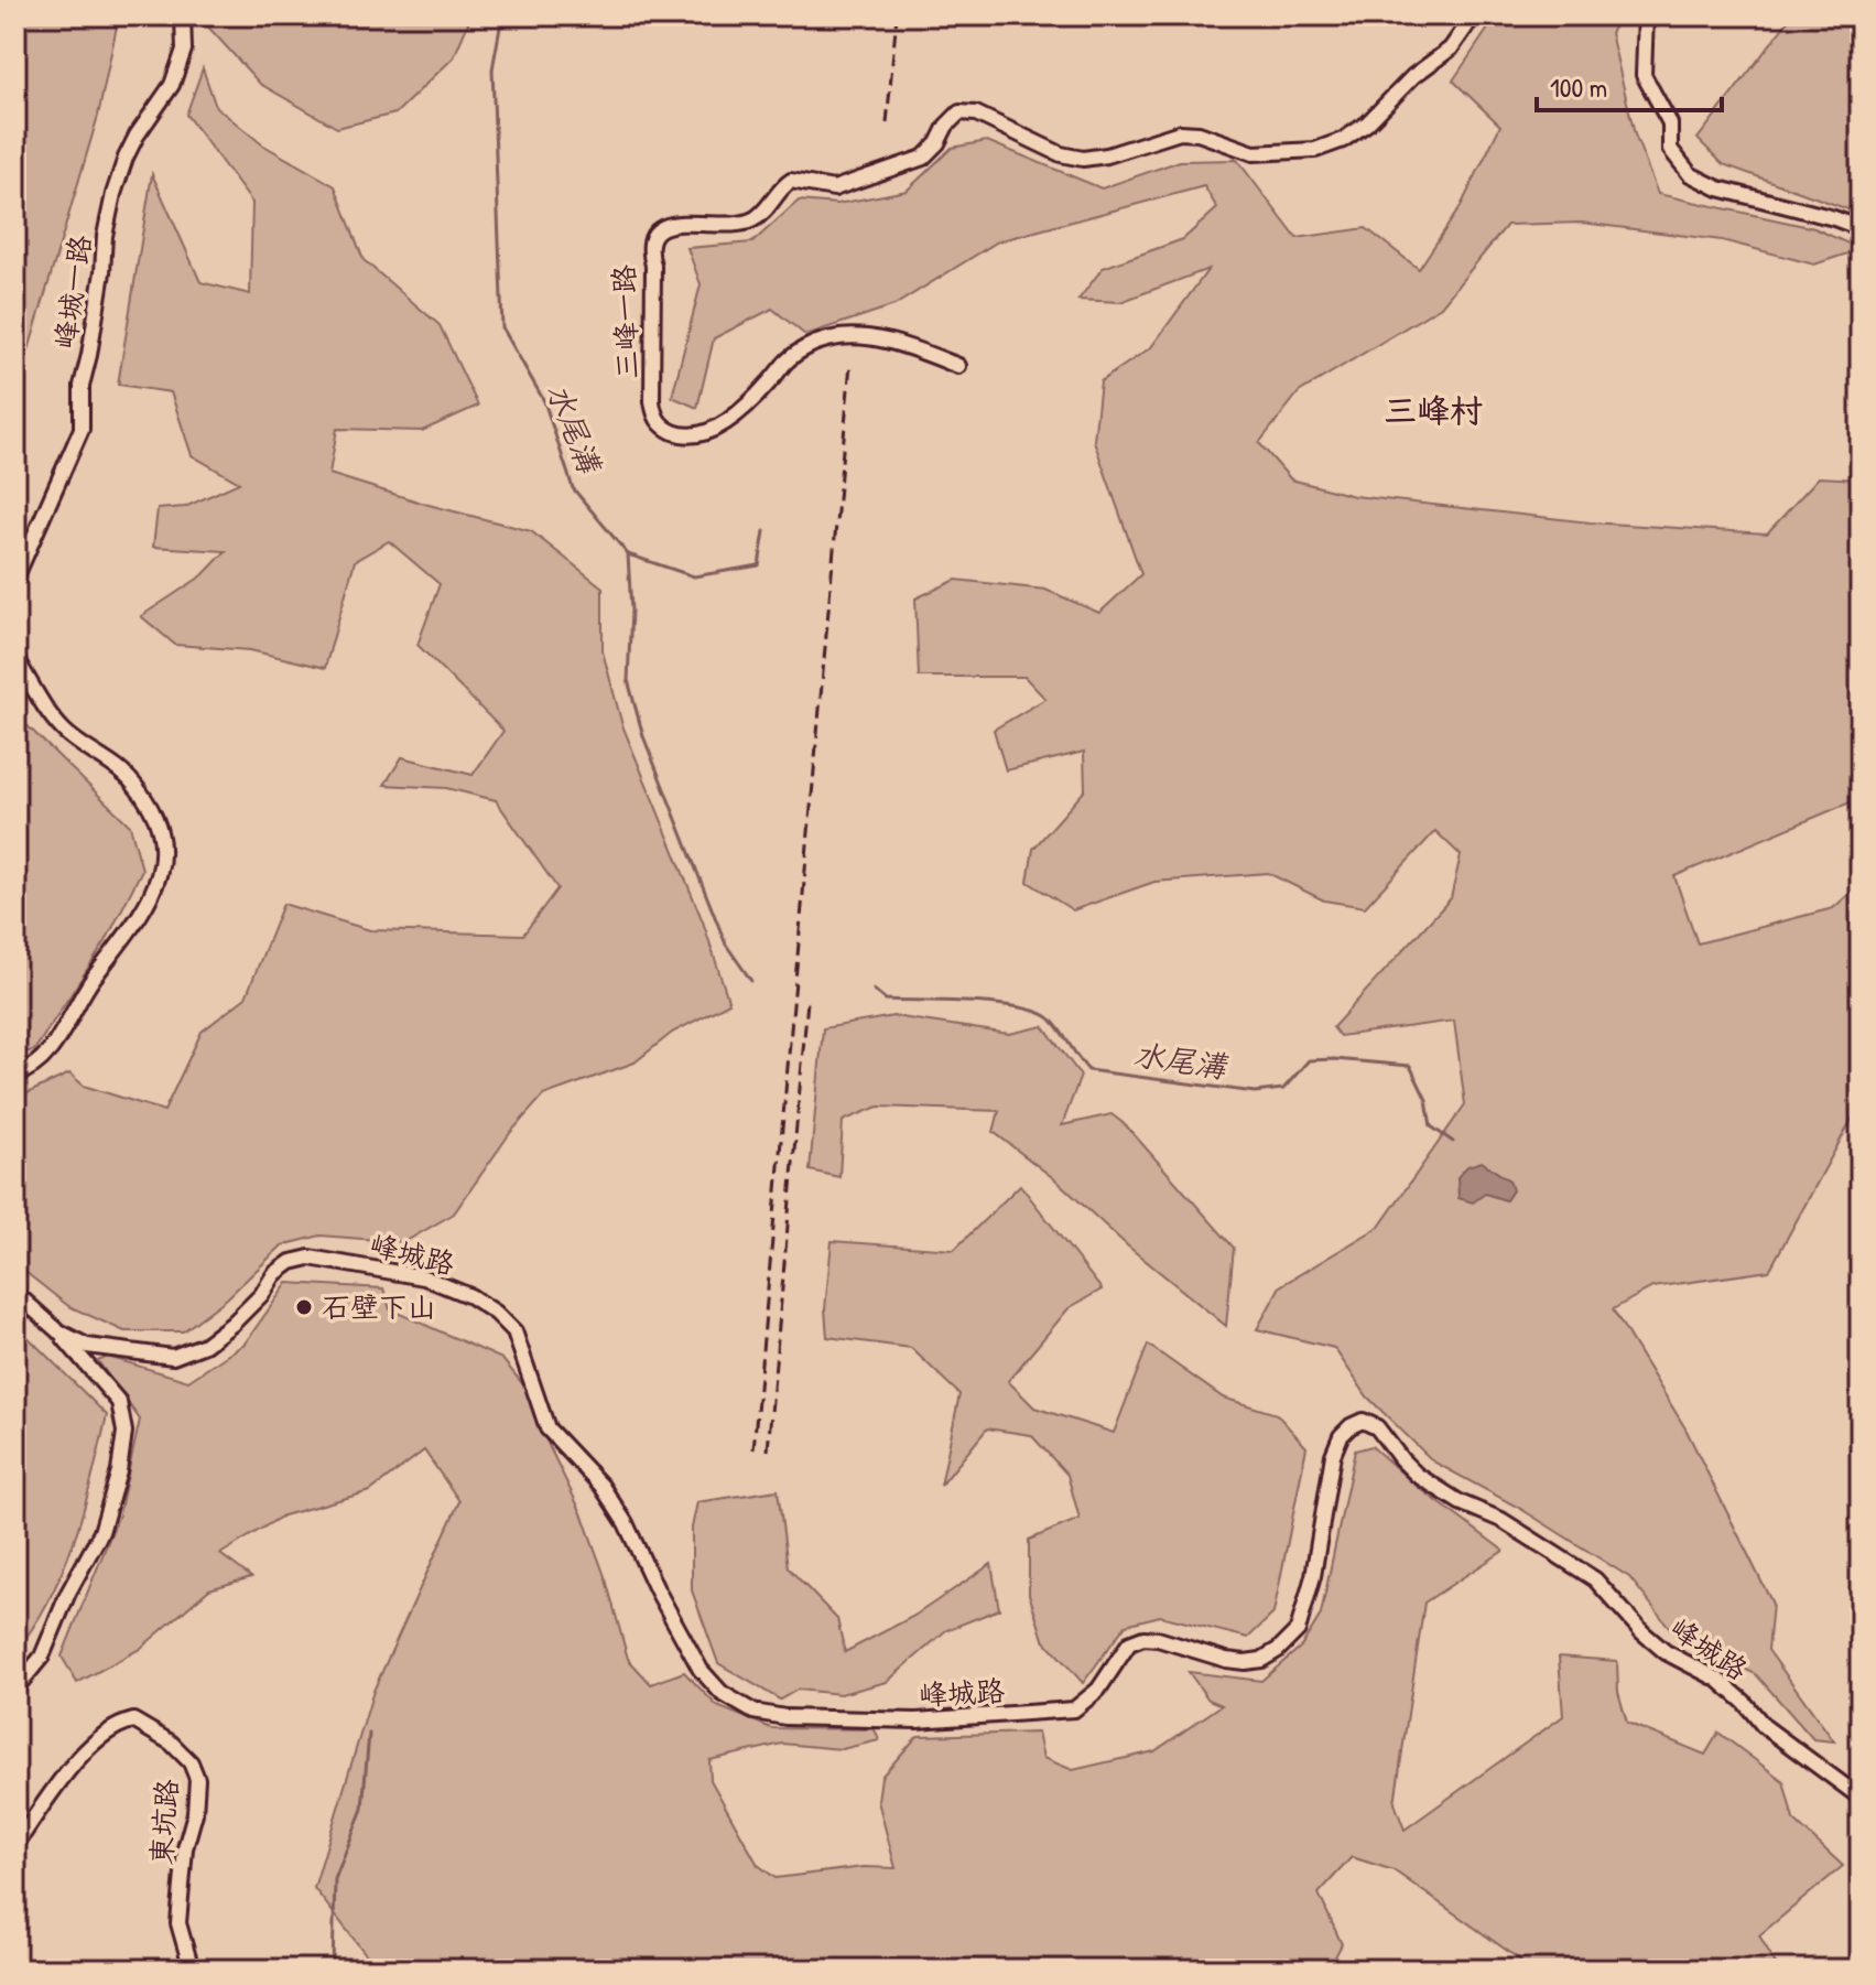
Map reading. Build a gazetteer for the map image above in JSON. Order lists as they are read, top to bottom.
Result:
{
  "streets": {
    "street": [
      "峰城一路",
      "三峰一路",
      "峰城路",
      "東坑路"
    ]
  },
  "districts": ["三峰村"],
  "water": ["水尾溝"],
  "places": ["石壁下山"],
  "scale_bar": "100 m"
}
